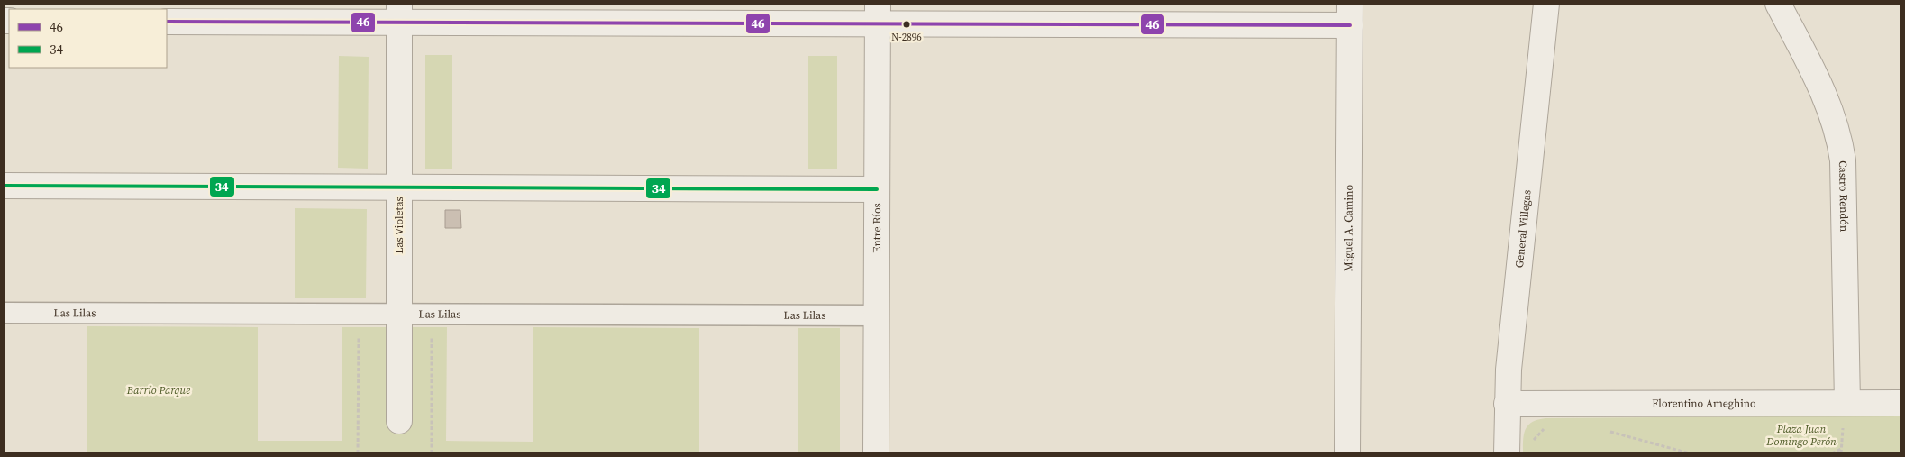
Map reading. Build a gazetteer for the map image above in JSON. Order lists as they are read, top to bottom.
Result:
{
  "streets": {
    "street": [
      "Castro Rendón",
      "Las Violetas",
      "Entre Ríos",
      "Miguel A. Camino",
      "General Villegas",
      "Las Lilas",
      "Florentino Ameghino"
    ]
  },
  "crossings": [
    ["Castro Rendón", "Florentino Ameghino"],
    ["Las Violetas", "Las Lilas"],
    ["Entre Ríos", "Las Lilas"],
    ["General Villegas", "Florentino Ameghino"]
  ],
  "parks": ["Barrio Parque", "Plaza Juan Domingo Perón"],
  "places": ["N-2896"],
  "lines": ["transit line 46", "transit line 34"],
  "legend": ["46", "34"]
}
